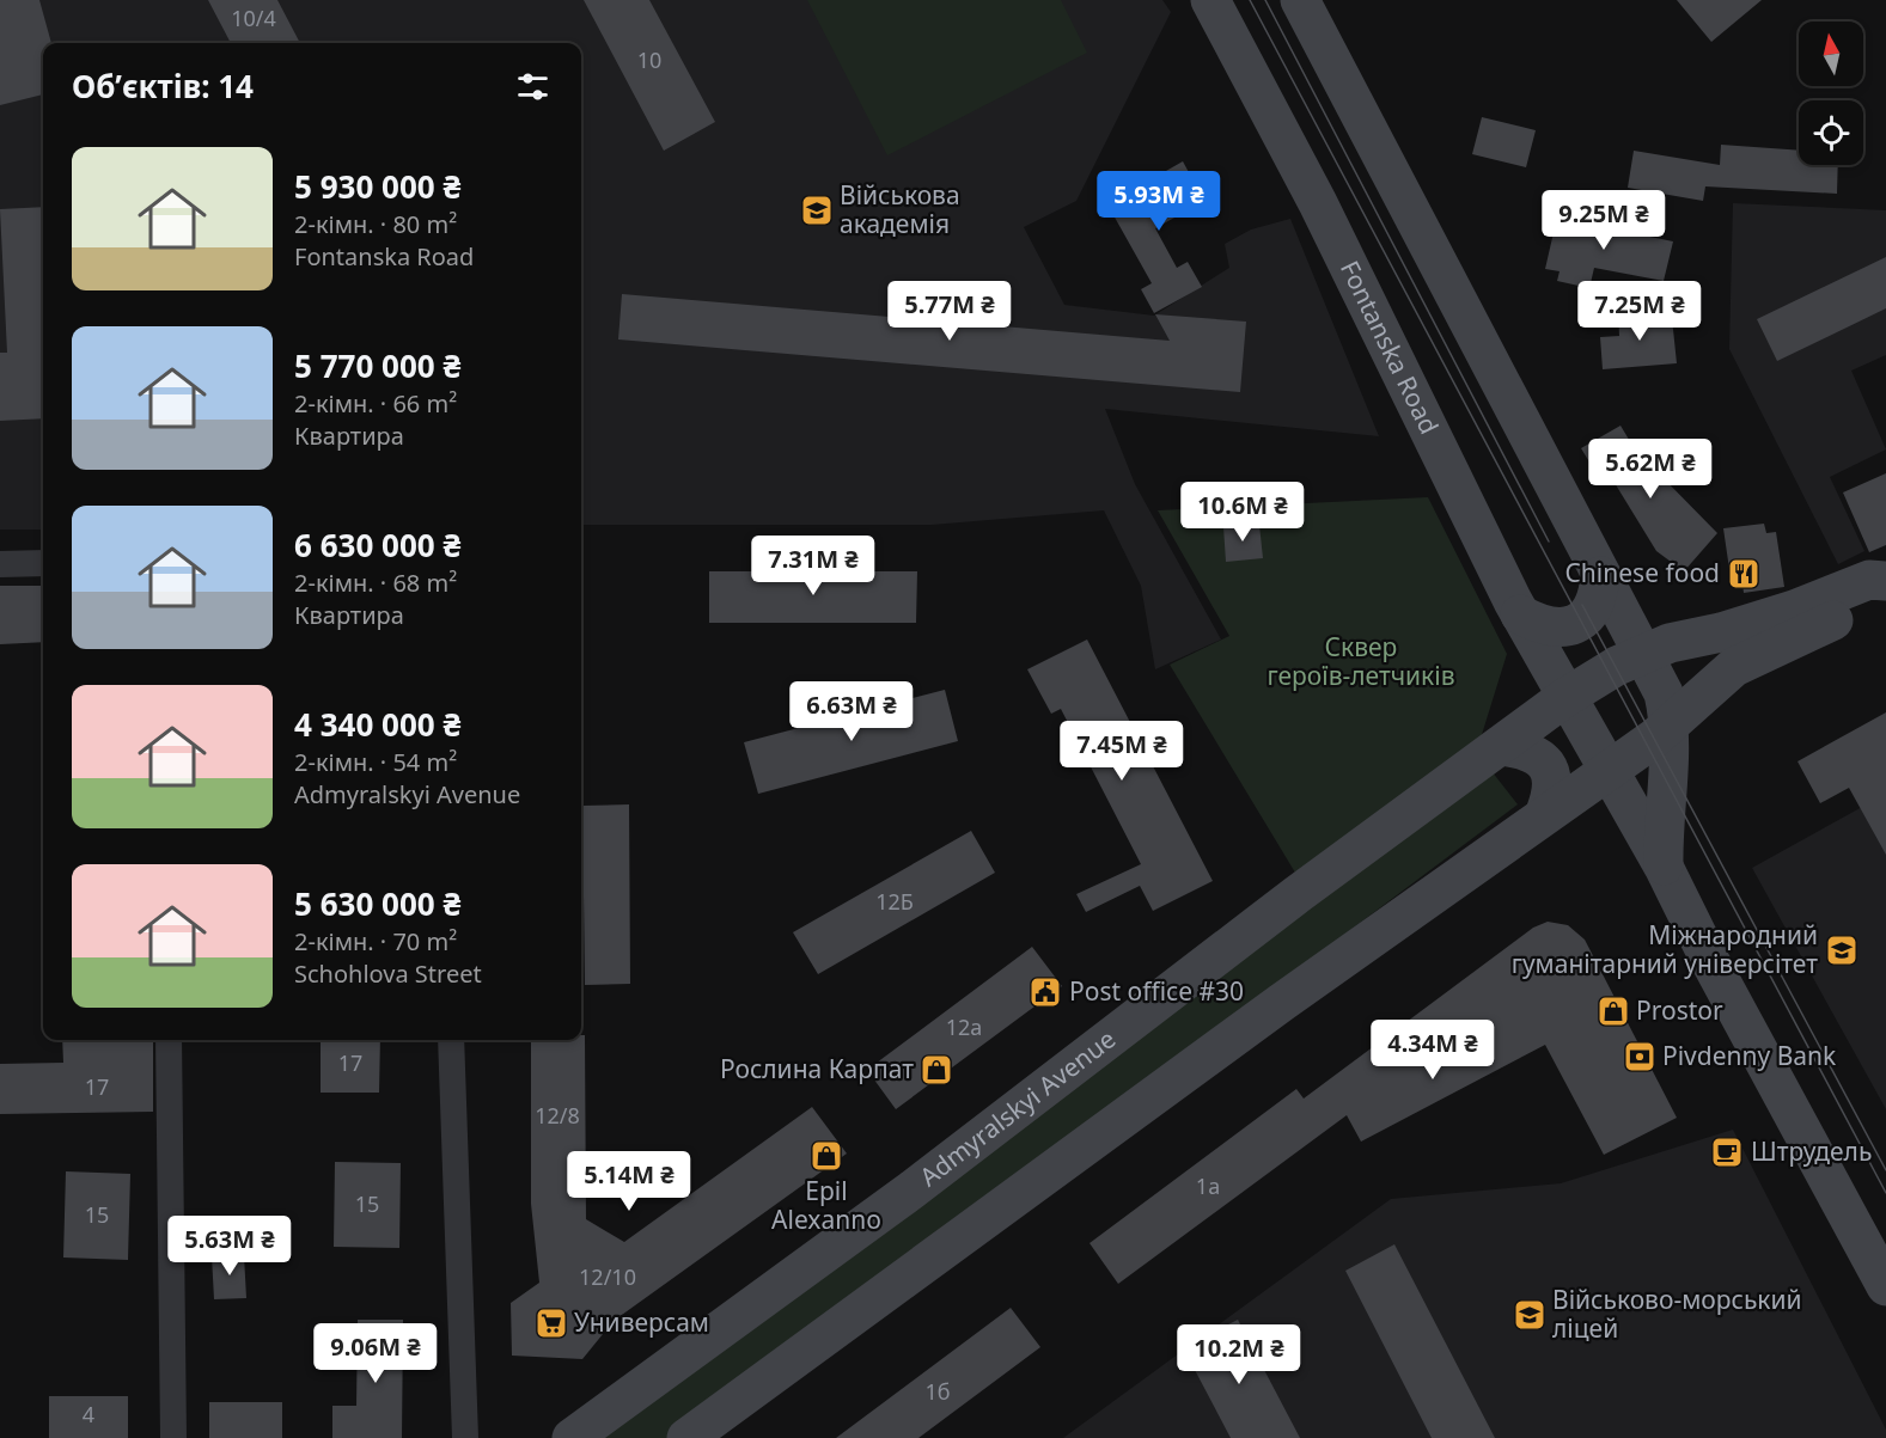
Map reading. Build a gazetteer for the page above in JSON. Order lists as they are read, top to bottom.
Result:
{
  "streets": {
    "main road": ["Fontanska Road", "Admyralskyi Avenue"]
  },
  "crossings": [
    ["Fontanska Road", "Admyralskyi Avenue"]
  ],
  "parks": ["Сквер героїв-летчиків"],
  "places": {
    "school or university": ["Військова академія", "Міжнародний гуманітарний універсітет", "Військово-морський ліцей"],
    "restaurant": ["Chinese food"],
    "public building": ["Post office #30"],
    "shop": ["Prostor", "Рослина Карпат", "Epil Alexanno"],
    "bank": ["Pivdenny Bank"],
    "cafe": ["Штрудель"],
    "supermarket": ["Универсам"]
  },
  "house_numbers": [
    "10/4",
    "10",
    "12Б",
    "12а",
    "17",
    "17",
    "12/8",
    "1а",
    "15",
    "15",
    "12/10",
    "1б",
    "4"
  ],
  "north": "top",
  "page": {
    "heading": "Об’єктів: 14",
    "list": [
      {
        "name": "5 930 000 ₴",
        "note": "2-кімн. · 80 m² · Fontanska Road"
      },
      {
        "name": "5 770 000 ₴",
        "note": "2-кімн. · 66 m² · Квартира"
      },
      {
        "name": "6 630 000 ₴",
        "note": "2-кімн. · 68 m² · Квартира"
      },
      {
        "name": "4 340 000 ₴",
        "note": "2-кімн. · 54 m² · Admyralskyi Avenue"
      },
      {
        "name": "5 630 000 ₴",
        "note": "2-кімн. · 70 m² · Schohlova Street"
      }
    ],
    "price": [
      "5.93M ₴",
      "9.25M ₴",
      "5.77M ₴",
      "7.25M ₴",
      "5.62M ₴",
      "10.6M ₴",
      "7.31M ₴",
      "6.63M ₴",
      "7.45M ₴",
      "4.34M ₴",
      "5.14M ₴",
      "5.63M ₴",
      "9.06M ₴",
      "10.2M ₴"
    ]
  }
}
